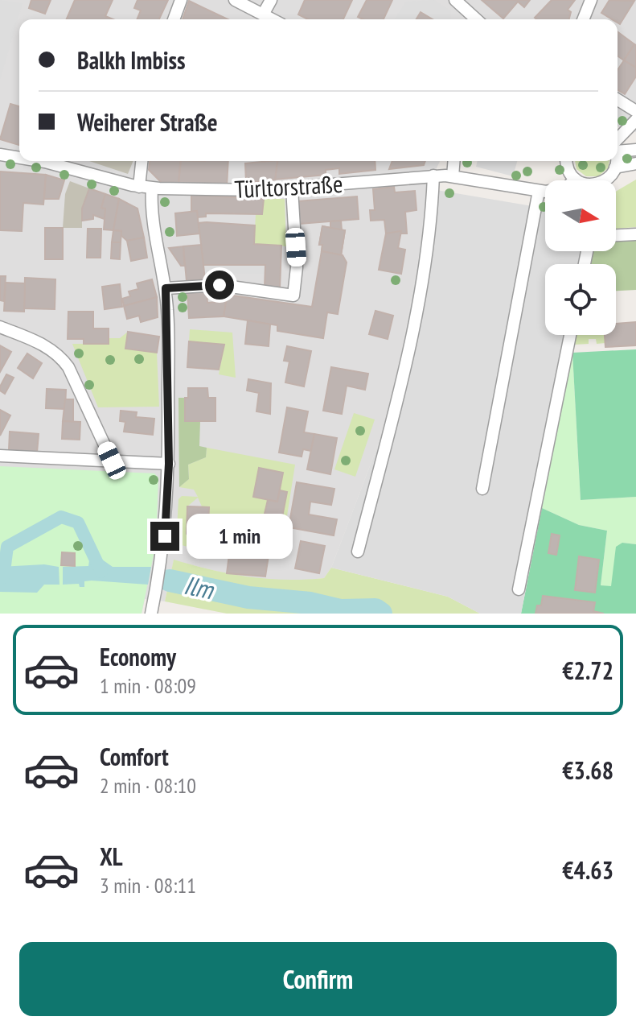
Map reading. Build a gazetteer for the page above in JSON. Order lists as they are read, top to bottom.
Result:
{
  "streets": {
    "street": ["Türltorstraße"]
  },
  "water": ["Ilm"],
  "north": "right",
  "page": {
    "banner": ["Balkh Imbiss", "Weiherer Straße"],
    "bubble": "1 min",
    "list": [
      {
        "name": "Economy",
        "note": "1 min · 08:09",
        "value": "€2.72"
      },
      {
        "name": "Comfort",
        "note": "2 min · 08:10",
        "value": "€3.68"
      },
      {
        "name": "XL",
        "note": "3 min · 08:11",
        "value": "€4.63"
      }
    ],
    "buttons": "Confirm"
  }
}
